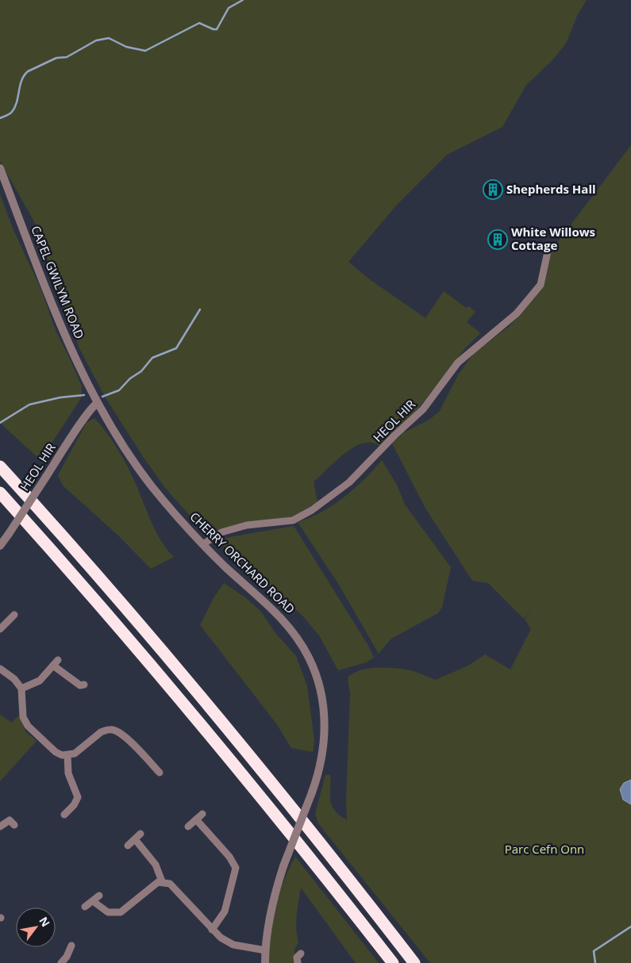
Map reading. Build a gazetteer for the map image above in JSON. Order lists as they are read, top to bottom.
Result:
{
  "streets": {
    "street": ["CAPEL GWILYM ROAD", "HEOL HIR", "CHERRY ORCHARD ROAD"]
  },
  "crossings": [
    ["CAPEL GWILYM ROAD", "HEOL HIR"],
    ["CAPEL GWILYM ROAD", "CHERRY ORCHARD ROAD"],
    ["HEOL HIR", "CHERRY ORCHARD ROAD"]
  ],
  "parks": ["Parc Cefn Onn"],
  "places": {
    "building": ["Shepherds Hall", "White Willows Cottage"]
  },
  "north": "top right"
}
